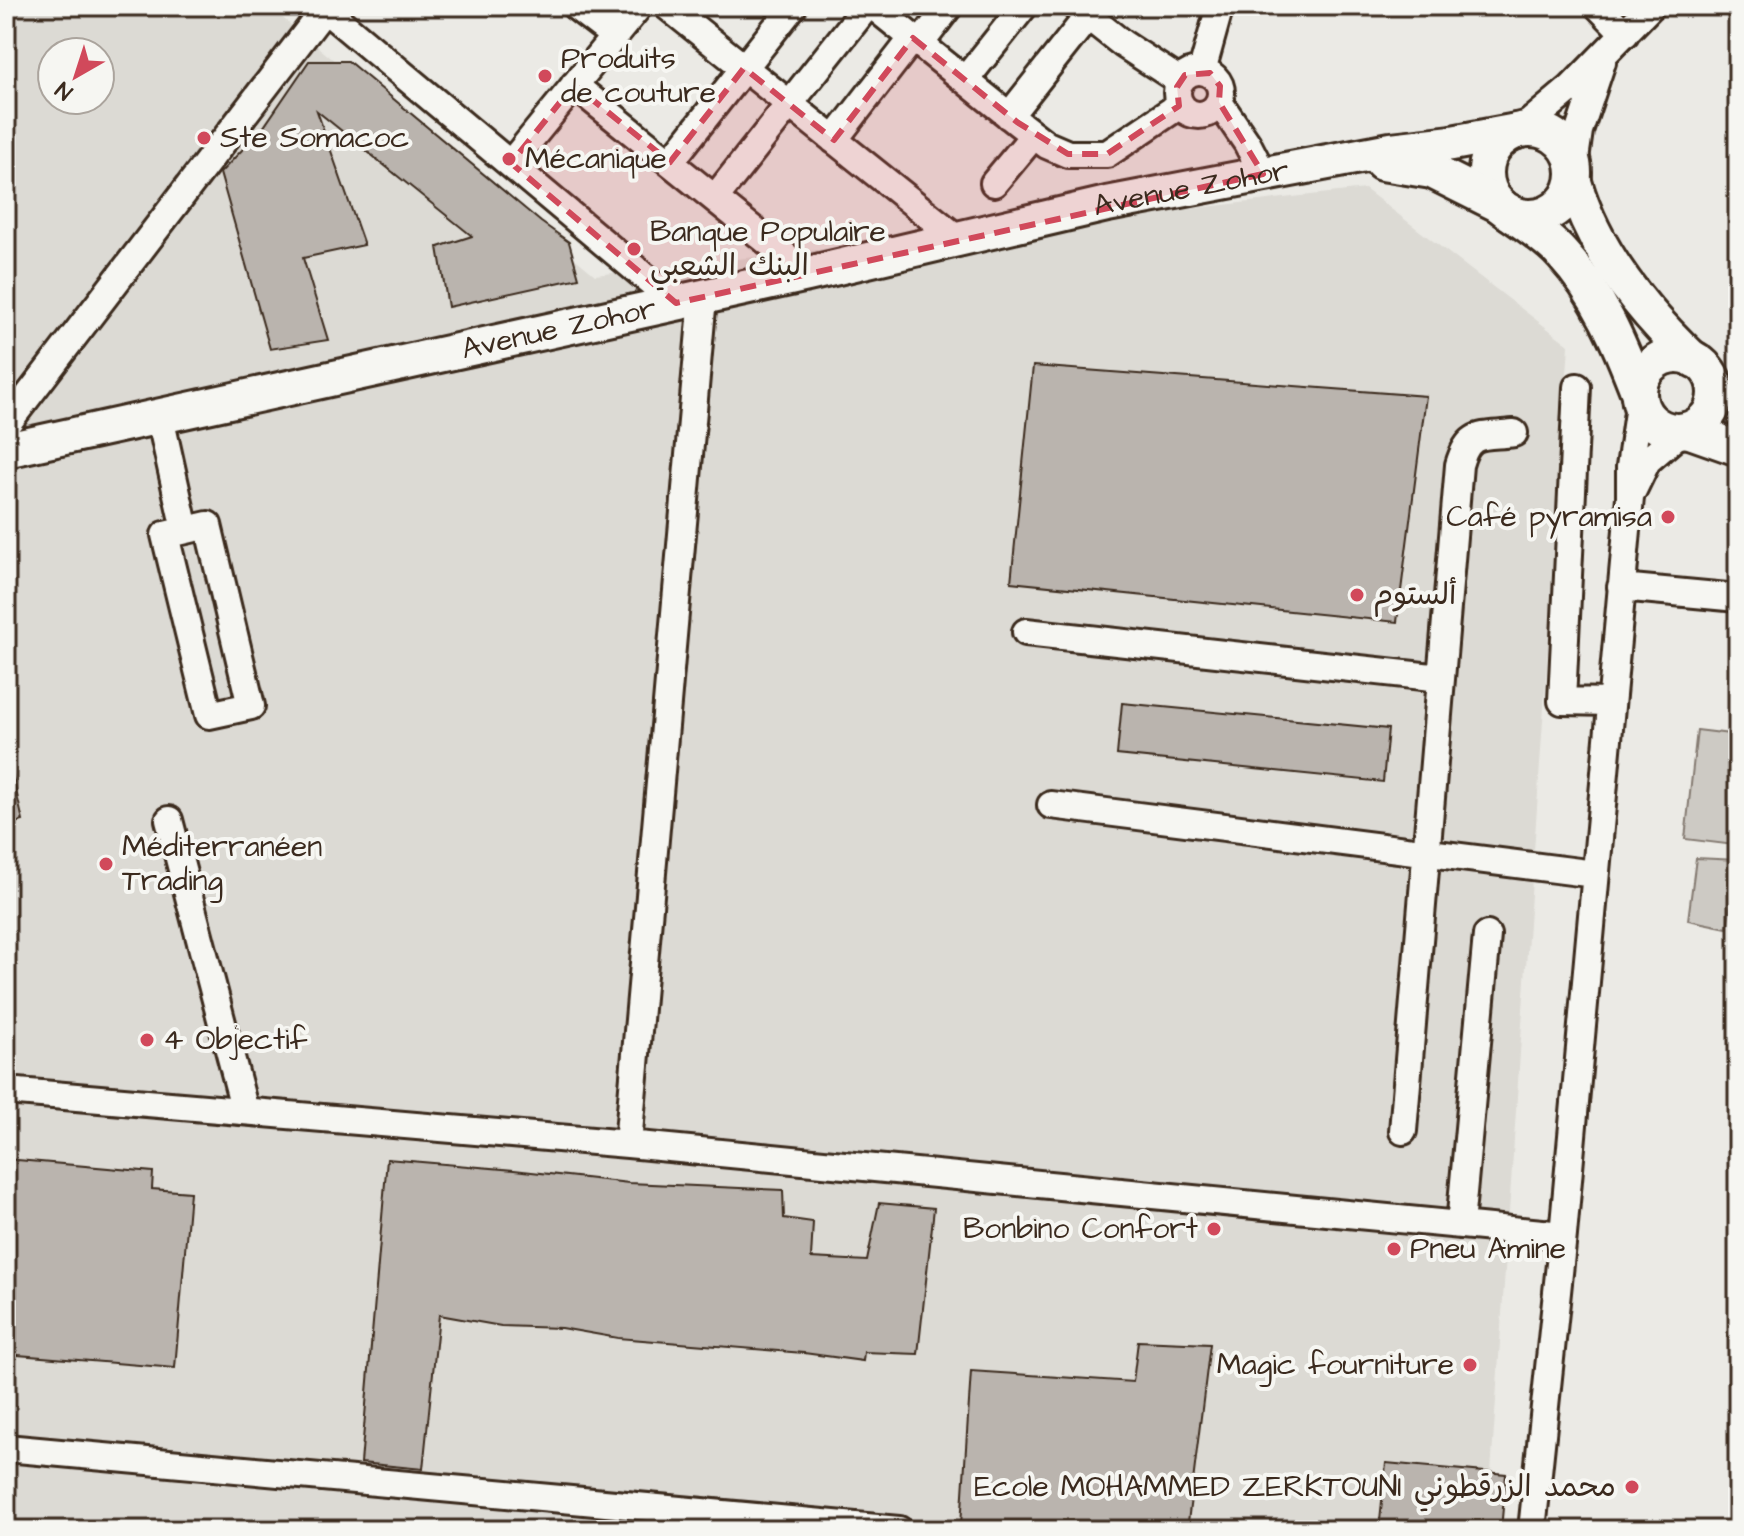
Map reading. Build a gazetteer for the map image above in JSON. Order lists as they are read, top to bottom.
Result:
{
  "streets": {
    "main road": ["Avenue Zohor"]
  },
  "places": [
    "Produits de couture",
    "Ste Somacoc",
    "Mécanique",
    "Banque Populaire البنك الشعبي",
    "Café pyramisa",
    "ألستوم",
    "Méditerranéen Trading",
    "4 Objectif",
    "Bonbino Confort",
    "Pneu Amine",
    "Magic fourniture",
    "Ecole MOHAMMED ZERKTOUNI محمد الزرقطوني"
  ],
  "north": "bottom left"
}
